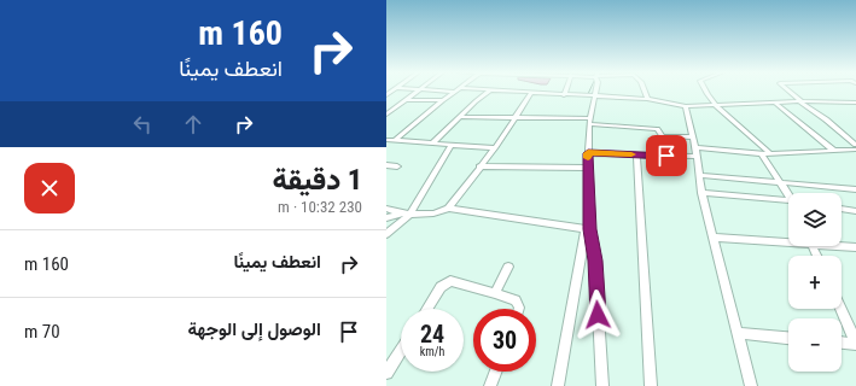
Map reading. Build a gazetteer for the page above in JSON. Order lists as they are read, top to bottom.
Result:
{
  "page": {
    "turn": ["160 m", "انعطف يمينًا"],
    "heading": ["1 دقيقة", "230 m · 10:32"],
    "map_buttons": ["+", "−"],
    "list": [
      {
        "name": "انعطف يمينًا",
        "value": "160 m"
      },
      {
        "name": "الوصول إلى الوجهة",
        "value": "70 m"
      }
    ],
    "speed": "24 km/h",
    "limit": "30"
  }
}
